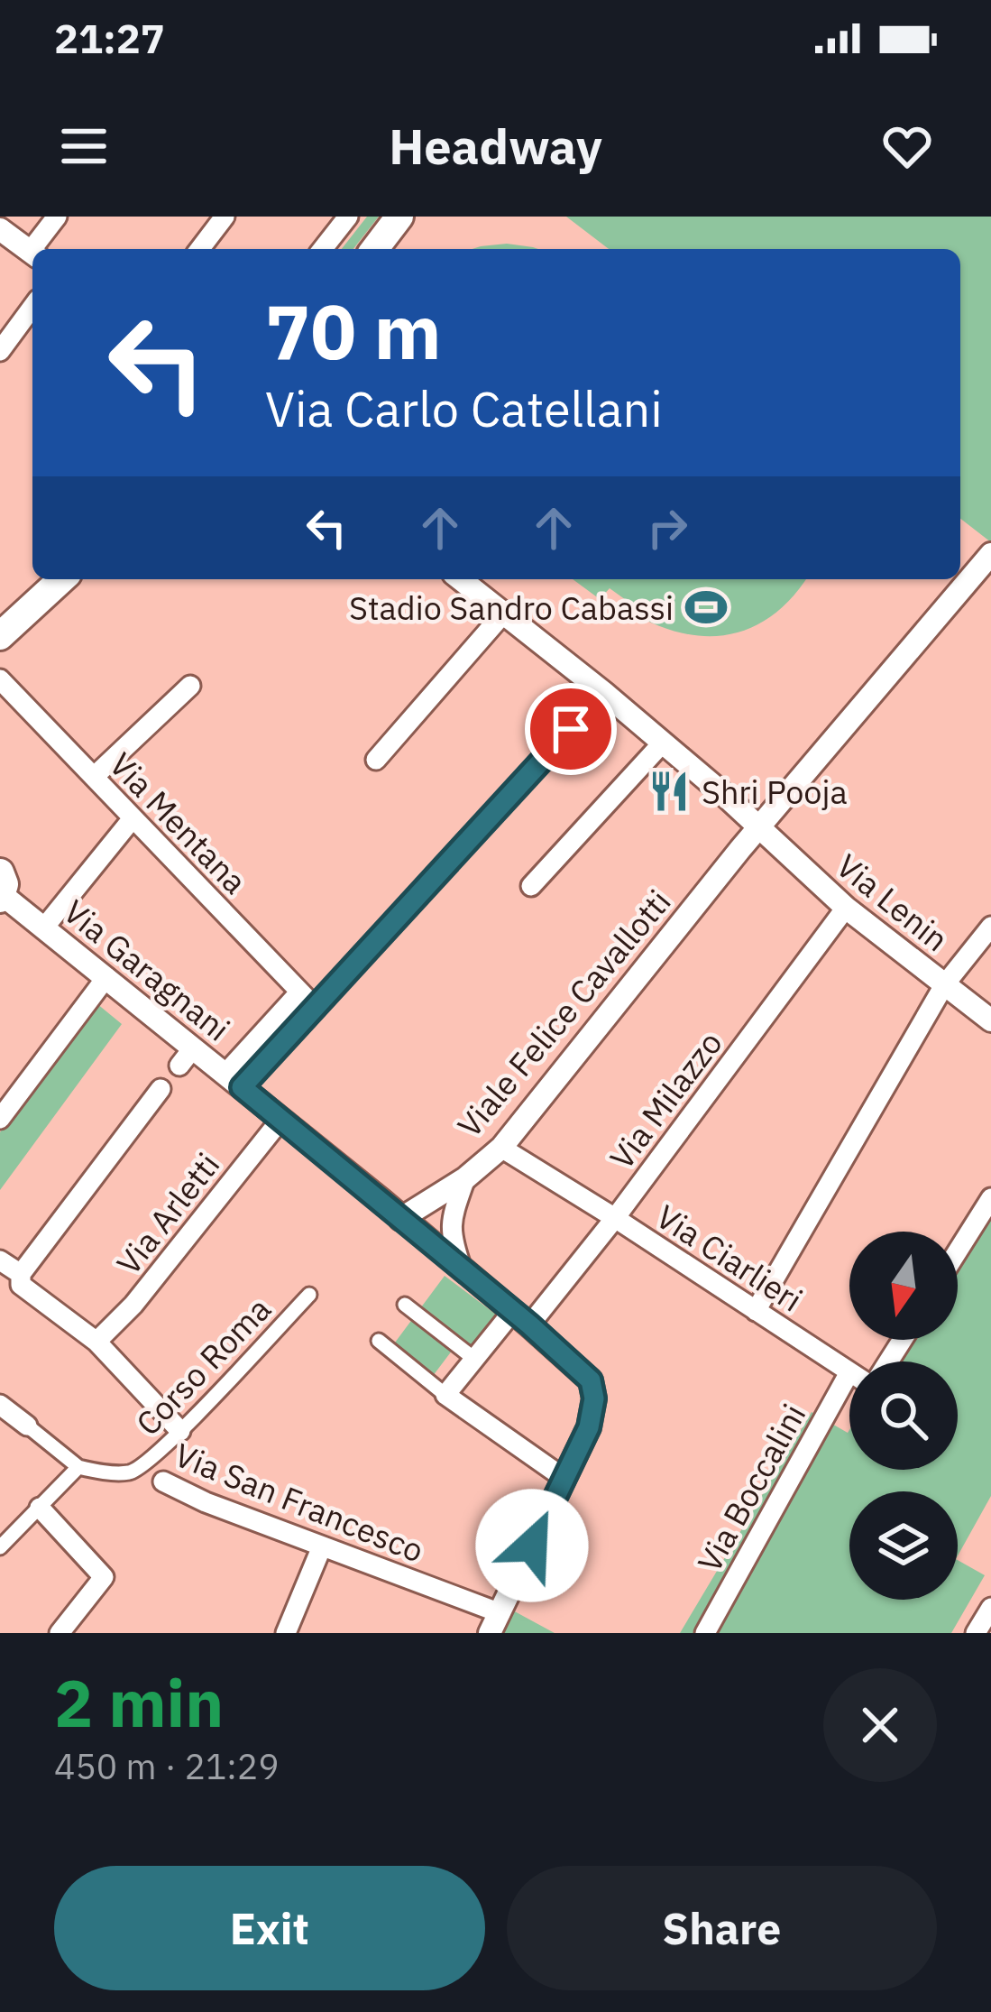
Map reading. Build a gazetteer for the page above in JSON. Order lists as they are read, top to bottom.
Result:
{
  "streets": {
    "street": [
      "Via Mentana",
      "Via Lenin",
      "Via Garagnani",
      "Viale Felice Cavallotti",
      "Via Milazzo",
      "Via Arletti",
      "Via Ciarlieri",
      "Corso Roma",
      "Via Boccalini",
      "Via San Francesco"
    ]
  },
  "crossings": [
    ["Via Lenin", "Viale Felice Cavallotti"],
    ["Via Lenin", "Via Milazzo"],
    ["Via Garagnani", "Viale Felice Cavallotti"],
    ["Via Garagnani", "Via Milazzo"],
    ["Via Garagnani", "Via Arletti"],
    ["Via Garagnani", "Via San Francesco"],
    ["Viale Felice Cavallotti", "Via Ciarlieri"],
    ["Via Milazzo", "Via Ciarlieri"],
    ["Via Ciarlieri", "Via Boccalini"],
    ["Corso Roma", "Via San Francesco"]
  ],
  "places": {
    "sports": ["Stadio Sandro Cabassi"],
    "restaurant": ["Shri Pooja"]
  },
  "north": "bottom",
  "page": {
    "status": "21:27",
    "header": "Headway",
    "turn": ["70 m", "Via Carlo Catellani"],
    "heading": ["2 min", "450 m · 21:29"],
    "buttons": ["Exit", "Share"]
  }
}
